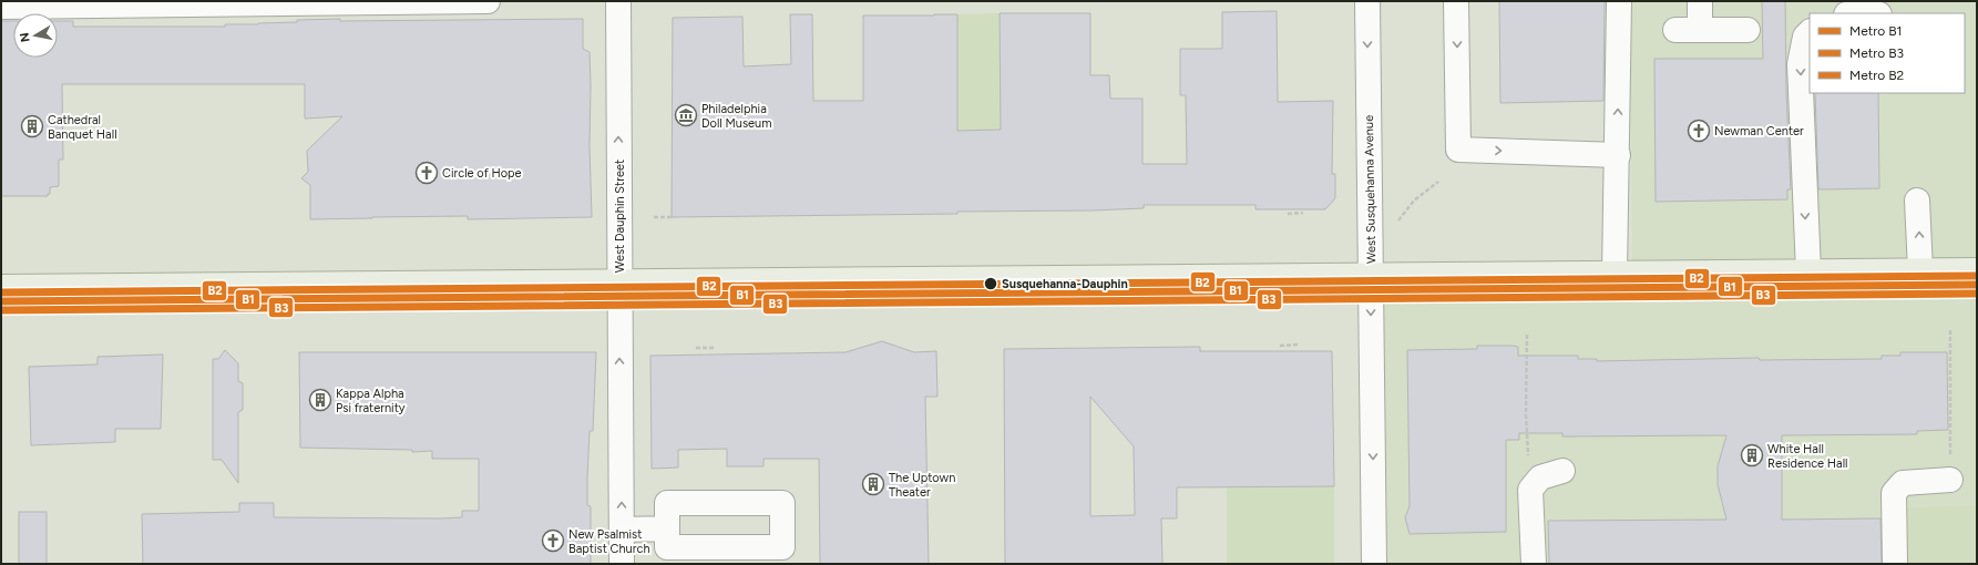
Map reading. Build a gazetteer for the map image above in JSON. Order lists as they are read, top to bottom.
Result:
{
  "streets": {
    "street": ["West Susquehanna Avenue", "West Dauphin Street"]
  },
  "one_way": ["West Susquehanna Avenue", "West Dauphin Street"],
  "places": {
    "museum": ["Philadelphia Doll Museum"],
    "building": [
      "Cathedral Banquet Hall",
      "Kappa Alpha Psi fraternity",
      "White Hall Residence Hall",
      "The Uptown Theater"
    ],
    "church": ["Newman Center", "Circle of Hope", "New Psalmist Baptist Church"],
    "other": ["Susquehanna-Dauphin"]
  },
  "lines": ["metro line B2", "metro line B1", "metro line B3"],
  "legend": ["Metro B1", "Metro B3", "Metro B2"],
  "north": "left"
}
